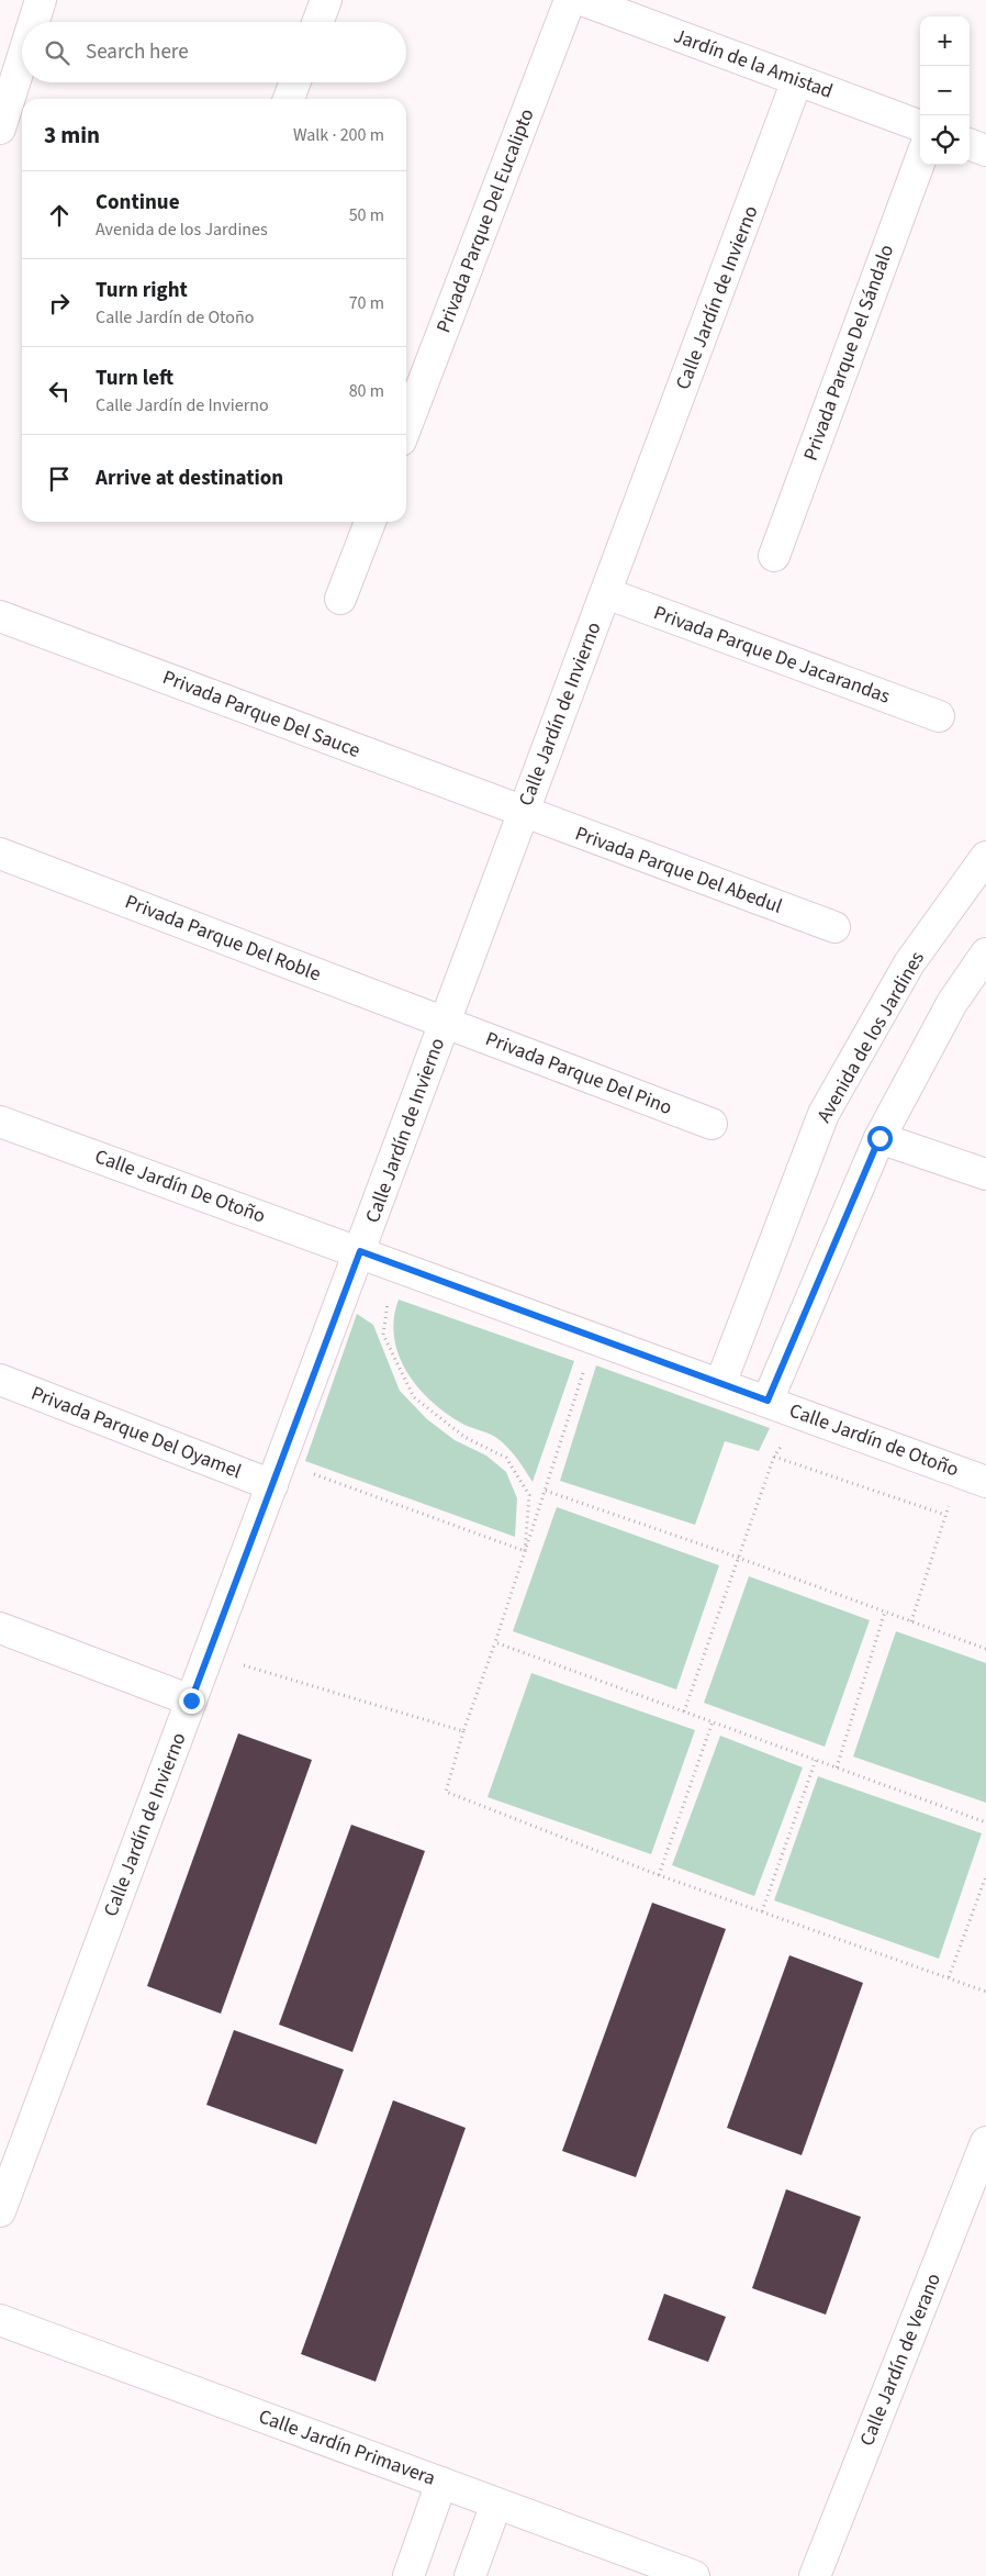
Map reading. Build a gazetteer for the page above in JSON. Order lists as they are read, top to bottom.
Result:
{
  "streets": {
    "street": [
      "Jardín de la Amistad",
      "Privada Parque Del Eucalipto",
      "Calle Jardín de Invierno",
      "Privada Parque Del Sándalo",
      "Privada Parque De Jacarandas",
      "Privada Parque Del Sauce",
      "Privada Parque Del Abedul",
      "Privada Parque Del Roble",
      "Avenida de los Jardines",
      "Privada Parque Del Pino",
      "Calle Jardín De Otoño",
      "Privada Parque Del Oyamel",
      "Calle Jardín de Otoño",
      "Calle Jardín de Verano",
      "Calle Jardín Primavera"
    ]
  },
  "crossings": [
    ["Jardín de la Amistad", "Calle Jardín de Invierno"],
    ["Calle Jardín de Invierno", "Privada Parque De Jacarandas"],
    ["Calle Jardín de Invierno", "Privada Parque Del Sauce"],
    ["Calle Jardín de Invierno", "Privada Parque Del Abedul"],
    ["Calle Jardín de Invierno", "Privada Parque Del Roble"],
    ["Calle Jardín de Invierno", "Privada Parque Del Pino"],
    ["Calle Jardín de Invierno", "Calle Jardín De Otoño"],
    ["Calle Jardín de Invierno", "Privada Parque Del Oyamel"],
    ["Calle Jardín de Invierno", "Calle Jardín de Otoño"],
    ["Privada Parque Del Sauce", "Privada Parque Del Abedul"],
    ["Privada Parque Del Roble", "Privada Parque Del Pino"],
    ["Avenida de los Jardines", "Calle Jardín de Otoño"],
    ["Calle Jardín De Otoño", "Calle Jardín de Otoño"]
  ],
  "page": {
    "map_buttons": ["+", "−"],
    "search": "Search here",
    "heading": ["3 min", "Walk · 200 m"],
    "list": [
      ["Continue", "Avenida de los Jardines", "50 m"],
      ["Turn right", "Calle Jardín de Otoño", "70 m"],
      ["Turn left", "Calle Jardín de Invierno", "80 m"],
      "Arrive at destination"
    ]
  }
}
